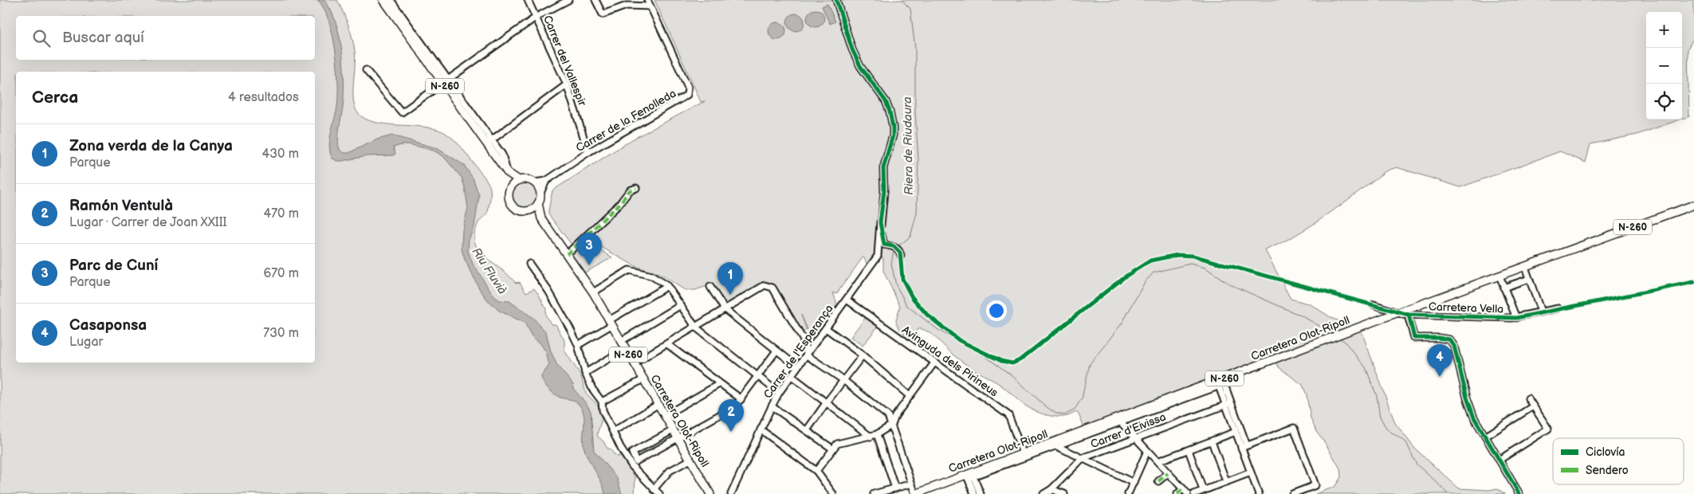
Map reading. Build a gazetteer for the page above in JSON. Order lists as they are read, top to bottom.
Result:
{
  "streets": {
    "main road": ["N-260", "Carretera Olot-Ripoll"],
    "street": [
      "Carrer del Vallespir",
      "Carrer de la Fenolleda",
      "Carretera Vella",
      "Carrer de l'Esperança",
      "Avinguda dels Pirineus",
      "Carrer d'Eivissa"
    ]
  },
  "crossings": [
    ["Carrer del Vallespir", "Carrer de la Fenolleda"],
    ["N-260", "Carretera Olot-Ripoll"],
    ["Carretera Vella", "Carretera Olot-Ripoll"],
    ["Carretera Olot-Ripoll", "Avinguda dels Pirineus"],
    ["Carrer de l'Esperança", "Avinguda dels Pirineus"]
  ],
  "water": ["Riera de Riudaura", "Riu Fluvià"],
  "legend": ["Ciclovía", "Sendero"],
  "page": {
    "map_buttons": ["+", "−"],
    "search": "Buscar aquí",
    "heading": ["Cerca", "4 resultados"],
    "list": [
      {
        "mark": "1",
        "name": "Zona verda de la Canya",
        "note": "Parque",
        "value": "430 m"
      },
      {
        "mark": "2",
        "name": "Ramón Ventulà",
        "note": "Lugar · Carrer de Joan XXIII",
        "value": "470 m"
      },
      {
        "mark": "3",
        "name": "Parc de Cuní",
        "note": "Parque",
        "value": "670 m"
      },
      {
        "mark": "4",
        "name": "Casaponsa",
        "note": "Lugar",
        "value": "730 m"
      }
    ],
    "pins": [
      "3",
      "1",
      "4",
      "2"
    ]
  }
}
